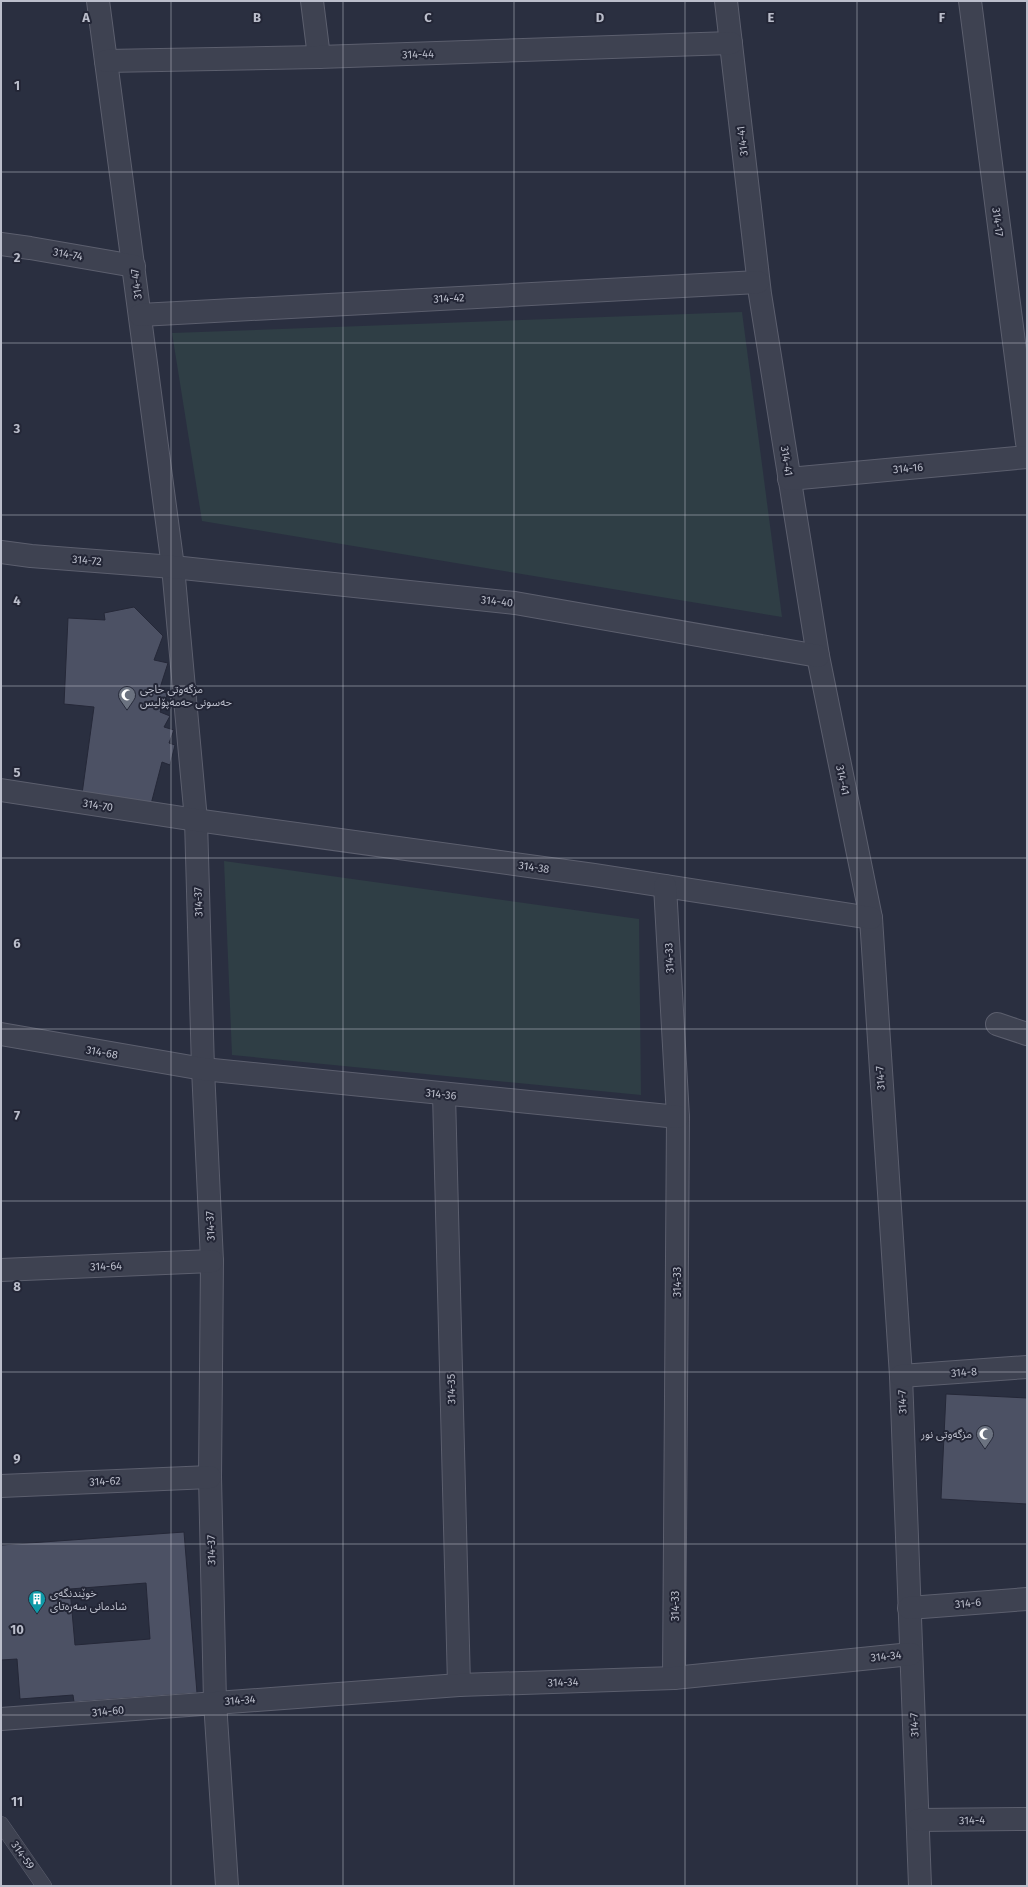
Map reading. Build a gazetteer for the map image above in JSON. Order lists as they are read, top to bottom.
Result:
{
  "streets": {
    "street": [
      "314-44",
      "314-41",
      "314-17",
      "314-74",
      "314-47",
      "314-42",
      "314-16",
      "314-72",
      "314-40",
      "314-70",
      "314-38",
      "314-37",
      "314-33",
      "314-68",
      "314-7",
      "314-36",
      "314-64",
      "314-8",
      "314-35",
      "314-62",
      "314-6",
      "314-34",
      "314-60",
      "314-4"
    ],
    "lane": ["314-59"]
  },
  "crossings": [
    ["314-44", "314-41"],
    ["314-44", "314-47"],
    ["314-41", "314-42"],
    ["314-41", "314-16"],
    ["314-41", "314-40"],
    ["314-41", "314-38"],
    ["314-41", "314-7"],
    ["314-74", "314-47"],
    ["314-47", "314-42"],
    ["314-47", "314-72"],
    ["314-47", "314-40"],
    ["314-47", "314-37"],
    ["314-72", "314-40"],
    ["314-72", "314-37"],
    ["314-40", "314-37"],
    ["314-70", "314-38"],
    ["314-70", "314-37"],
    ["314-38", "314-37"],
    ["314-38", "314-33"],
    ["314-38", "314-7"],
    ["314-37", "314-68"],
    ["314-37", "314-36"],
    ["314-37", "314-64"],
    ["314-37", "314-62"],
    ["314-37", "314-34"],
    ["314-37", "314-60"],
    ["314-33", "314-36"],
    ["314-33", "314-34"],
    ["314-68", "314-36"],
    ["314-7", "314-8"],
    ["314-7", "314-6"],
    ["314-7", "314-34"],
    ["314-7", "314-4"],
    ["314-36", "314-35"],
    ["314-35", "314-34"],
    ["314-34", "314-60"]
  ],
  "places": {
    "mosque": ["مزگەوتی حاجی حەسونی حەمەپۆلیس", "مزگەوتی نور"],
    "building": ["خوێندنگەی شادمانی سەرەتای"]
  },
  "grid": {
    "columns": [
      "A",
      "B",
      "C",
      "D",
      "E",
      "F"
    ],
    "rows": [
      "1",
      "2",
      "3",
      "4",
      "5",
      "6",
      "7",
      "8",
      "9",
      "10",
      "11"
    ]
  }
}
